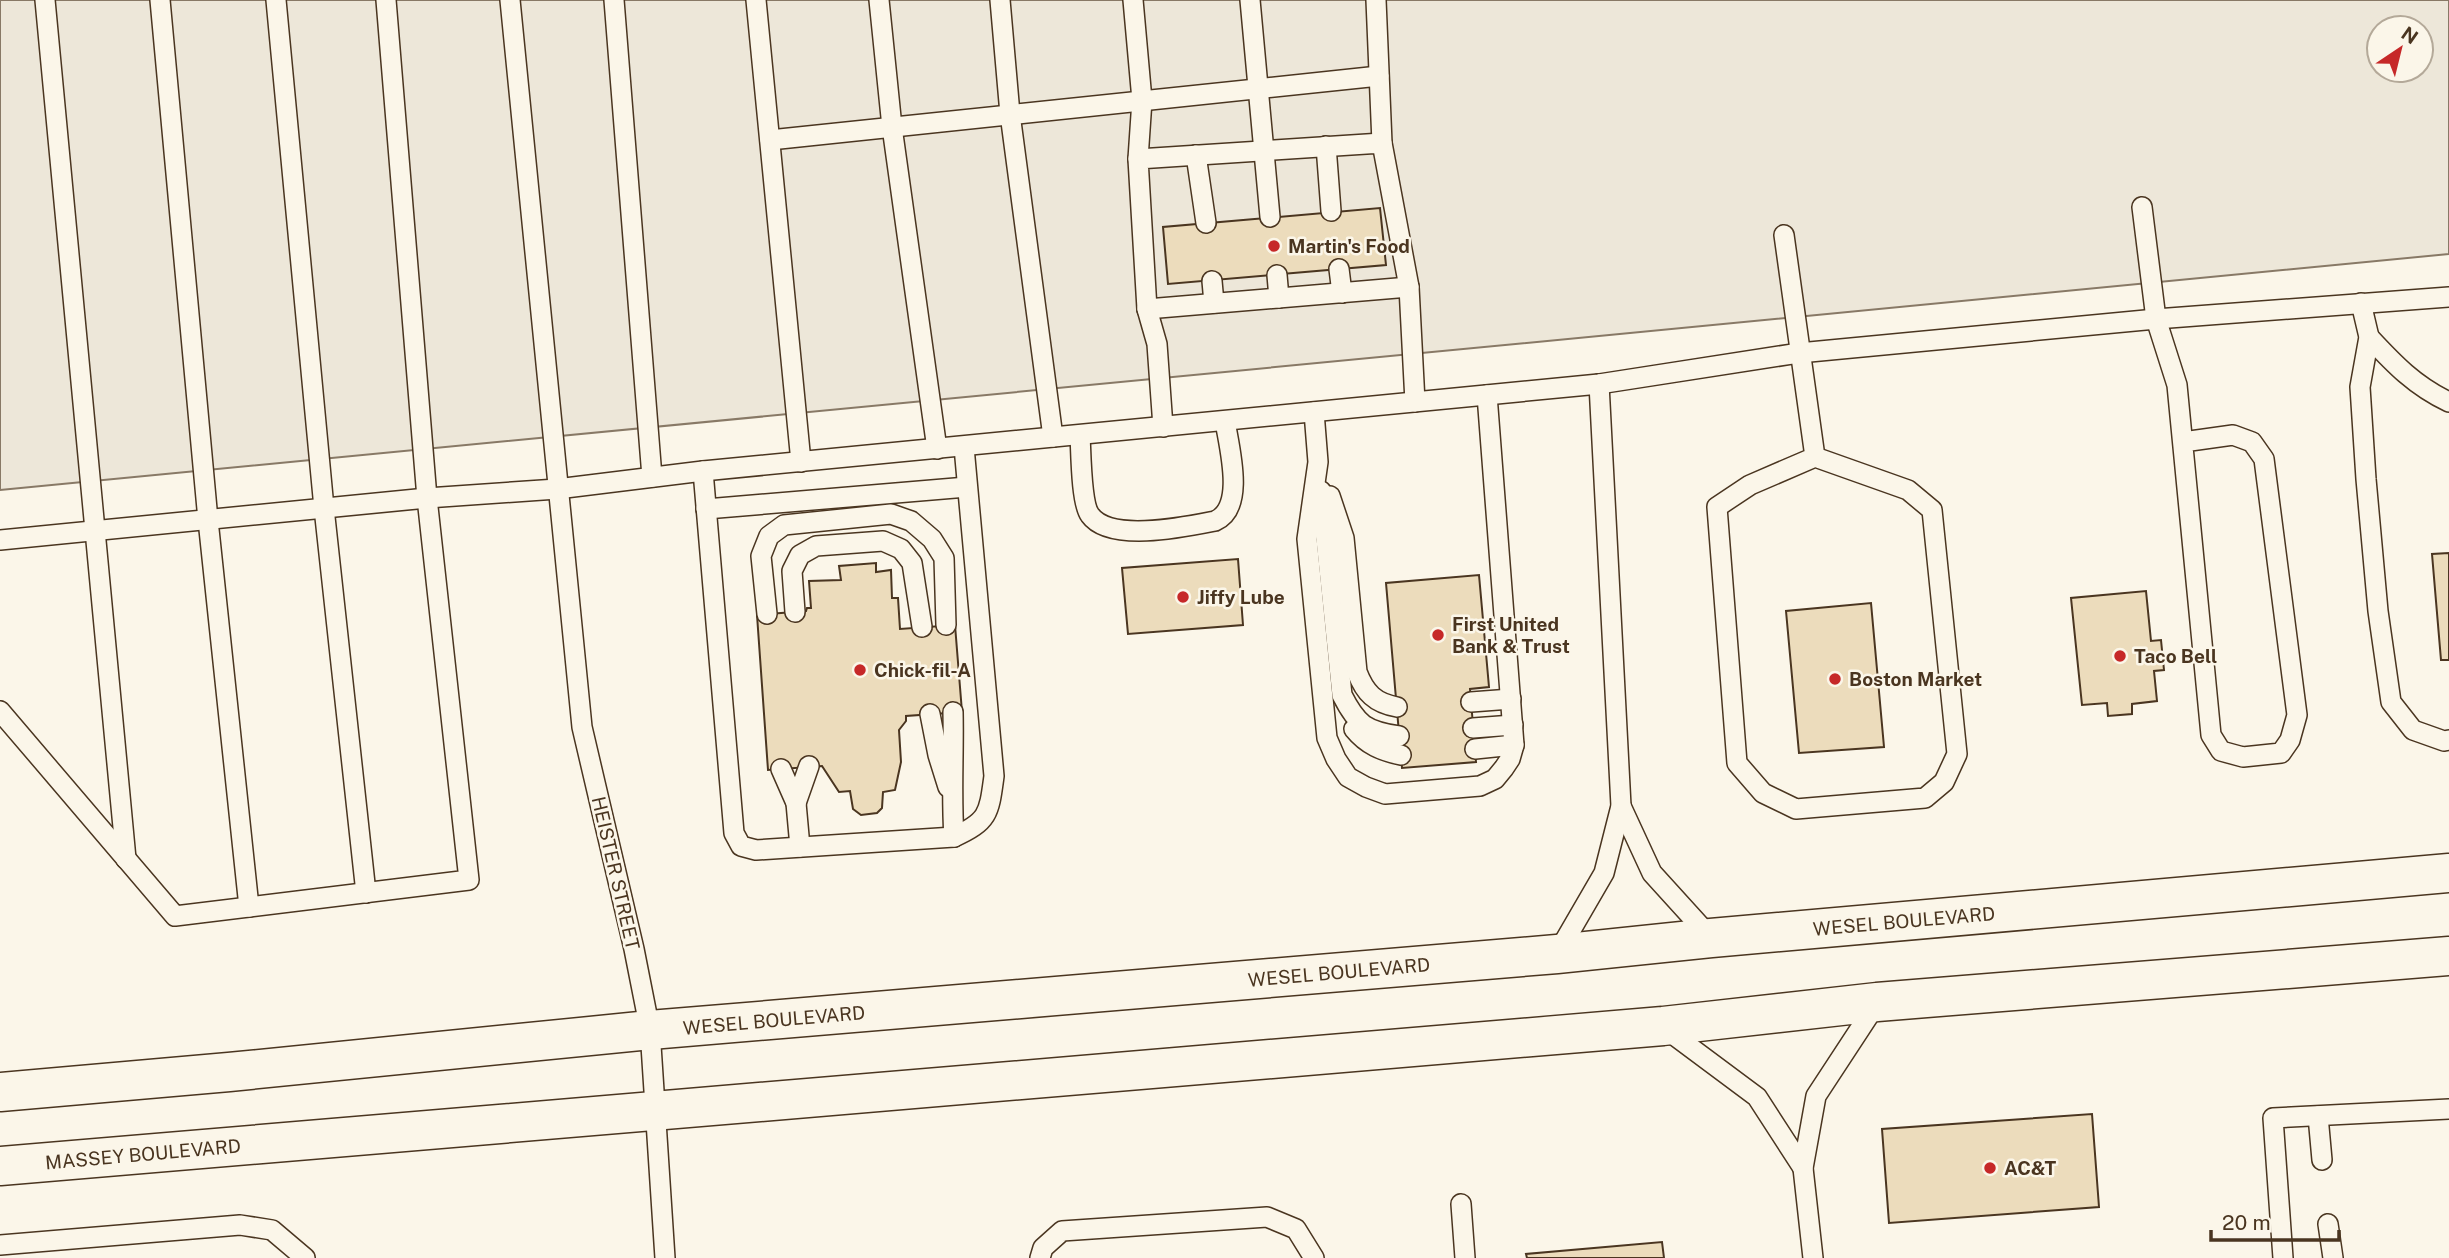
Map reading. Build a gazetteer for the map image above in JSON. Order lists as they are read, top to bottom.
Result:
{
  "streets": {
    "main road": ["WESEL BOULEVARD", "MASSEY BOULEVARD"],
    "lane": ["HEISTER STREET"]
  },
  "crossings": [
    ["HEISTER STREET", "WESEL BOULEVARD"],
    ["HEISTER STREET", "MASSEY BOULEVARD"]
  ],
  "places": [
    "Martin's Food",
    "Jiffy Lube",
    "First United Bank & Trust",
    "Taco Bell",
    "Chick-fil-A",
    "Boston Market",
    "AC&T"
  ],
  "scale_bar": "20 m",
  "north": "top right"
}
